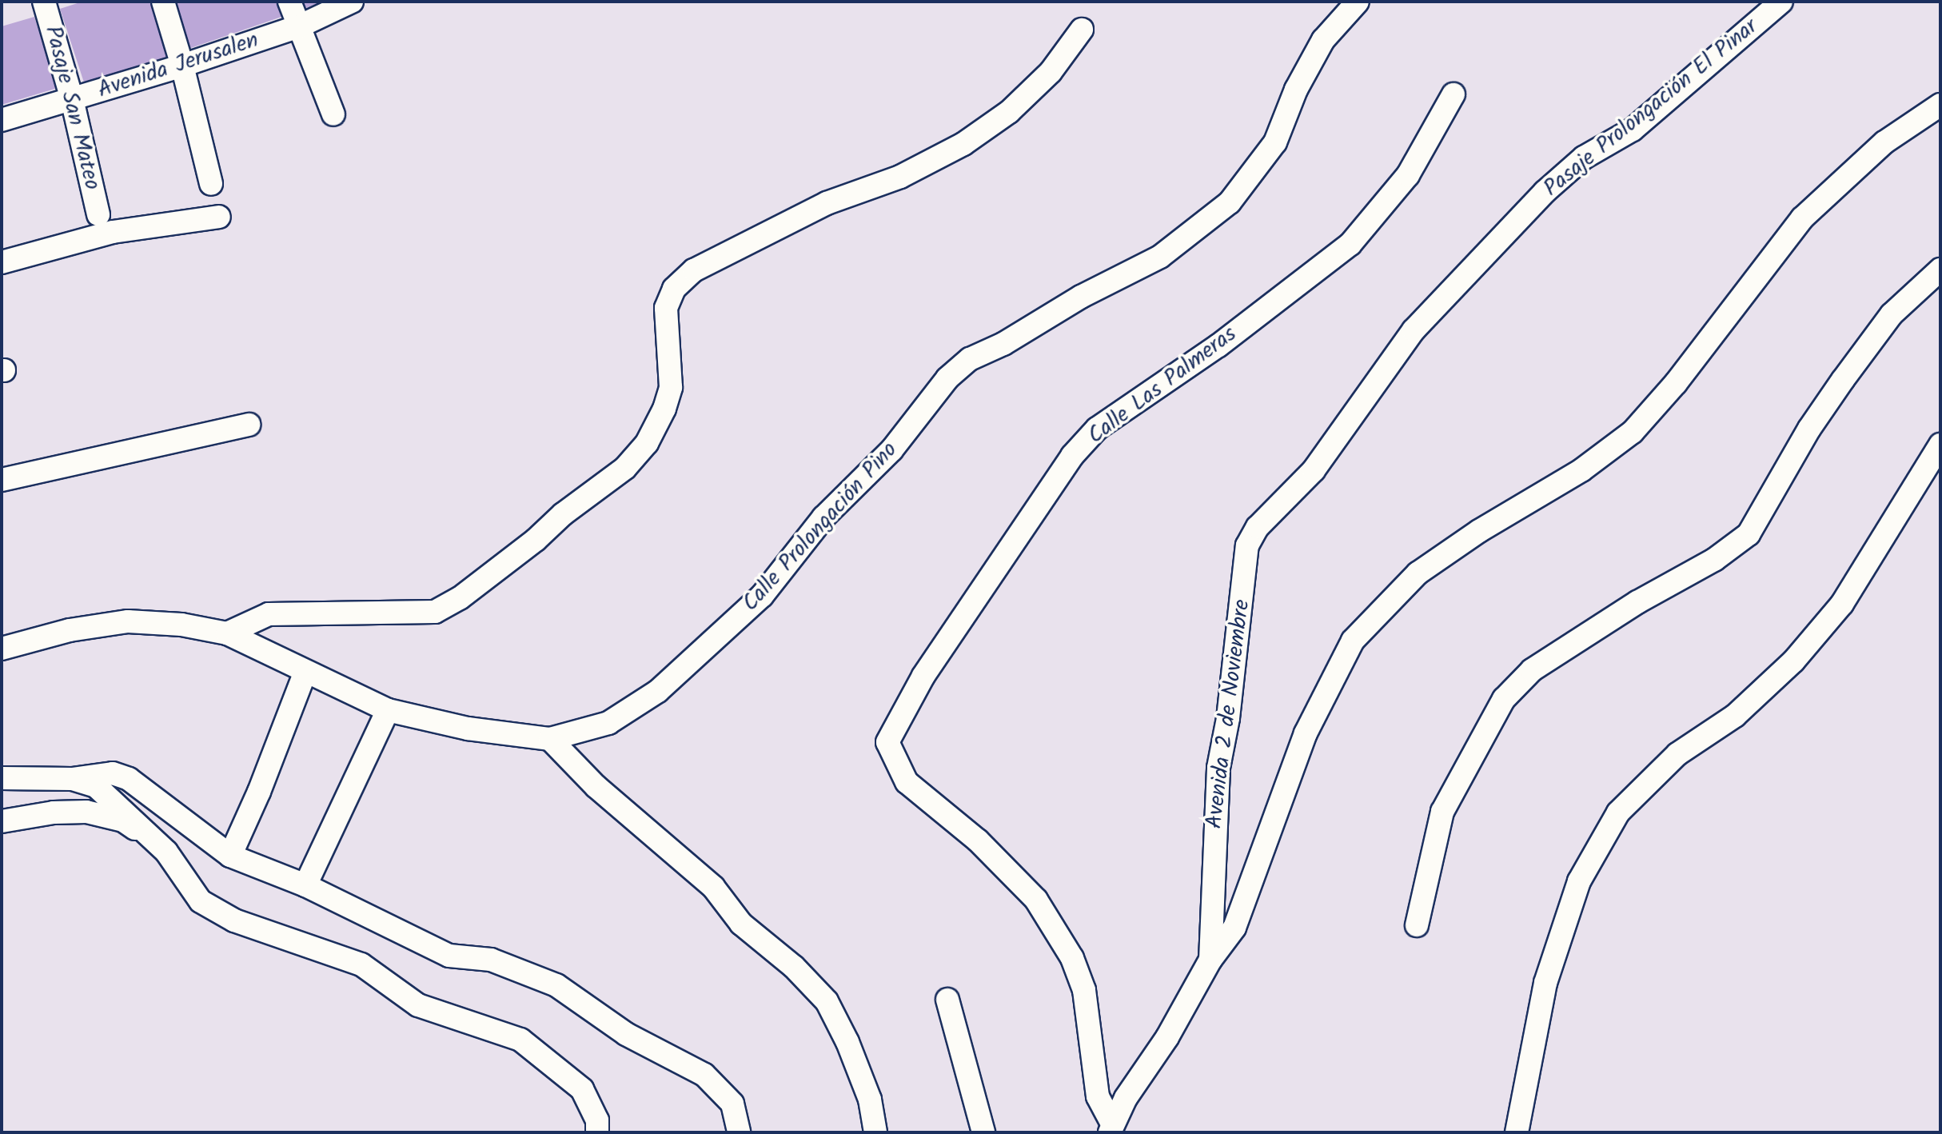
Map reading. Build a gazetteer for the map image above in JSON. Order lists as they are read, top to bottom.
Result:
{
  "streets": {
    "street": [
      "Avenida Jerusalen",
      "Pasaje San Mateo",
      "Pasaje Prolongación El Pinar",
      "Calle Las Palmeras",
      "Calle Prolongación Pino",
      "Avenida 2 de Noviembre"
    ]
  },
  "crossings": [
    ["Avenida Jerusalen", "Pasaje San Mateo"],
    ["Pasaje Prolongación El Pinar", "Avenida 2 de Noviembre"],
    ["Calle Las Palmeras", "Avenida 2 de Noviembre"]
  ]
}
